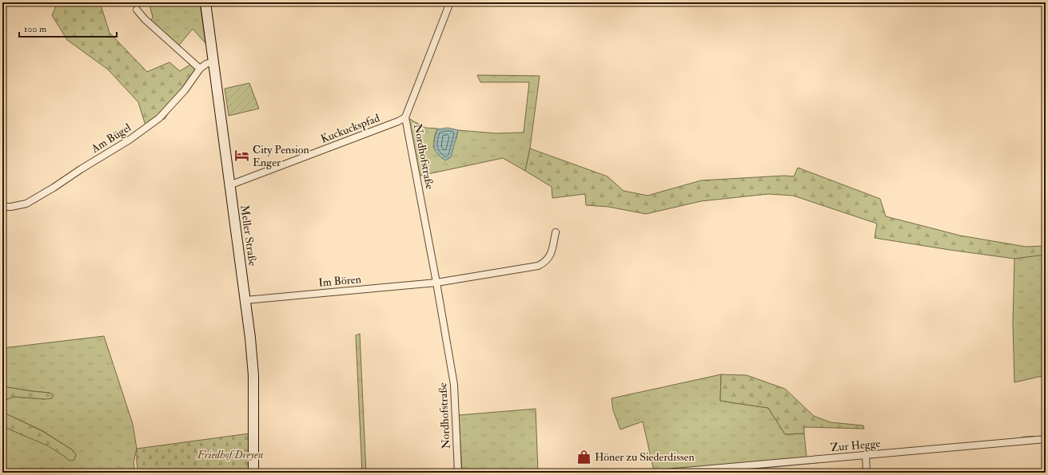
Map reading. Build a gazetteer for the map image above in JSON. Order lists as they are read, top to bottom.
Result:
{
  "streets": {
    "main road": ["Meller Straße"],
    "street": [
      "Kuckuckspfad",
      "Am Bügel",
      "Nordhofstraße",
      "Im Bören",
      "Zur Hegge"
    ]
  },
  "crossings": [
    ["Kuckuckspfad", "Nordhofstraße"],
    ["Kuckuckspfad", "Meller Straße"],
    ["Am Bügel", "Meller Straße"],
    ["Nordhofstraße", "Im Bören"],
    ["Meller Straße", "Im Bören"]
  ],
  "parks": ["Friedhof Dreyen"],
  "places": {
    "hotel": ["City Pension Enger"],
    "shop": ["Höner zu Siederdissen"]
  },
  "scale_bar": "100 m"
}
